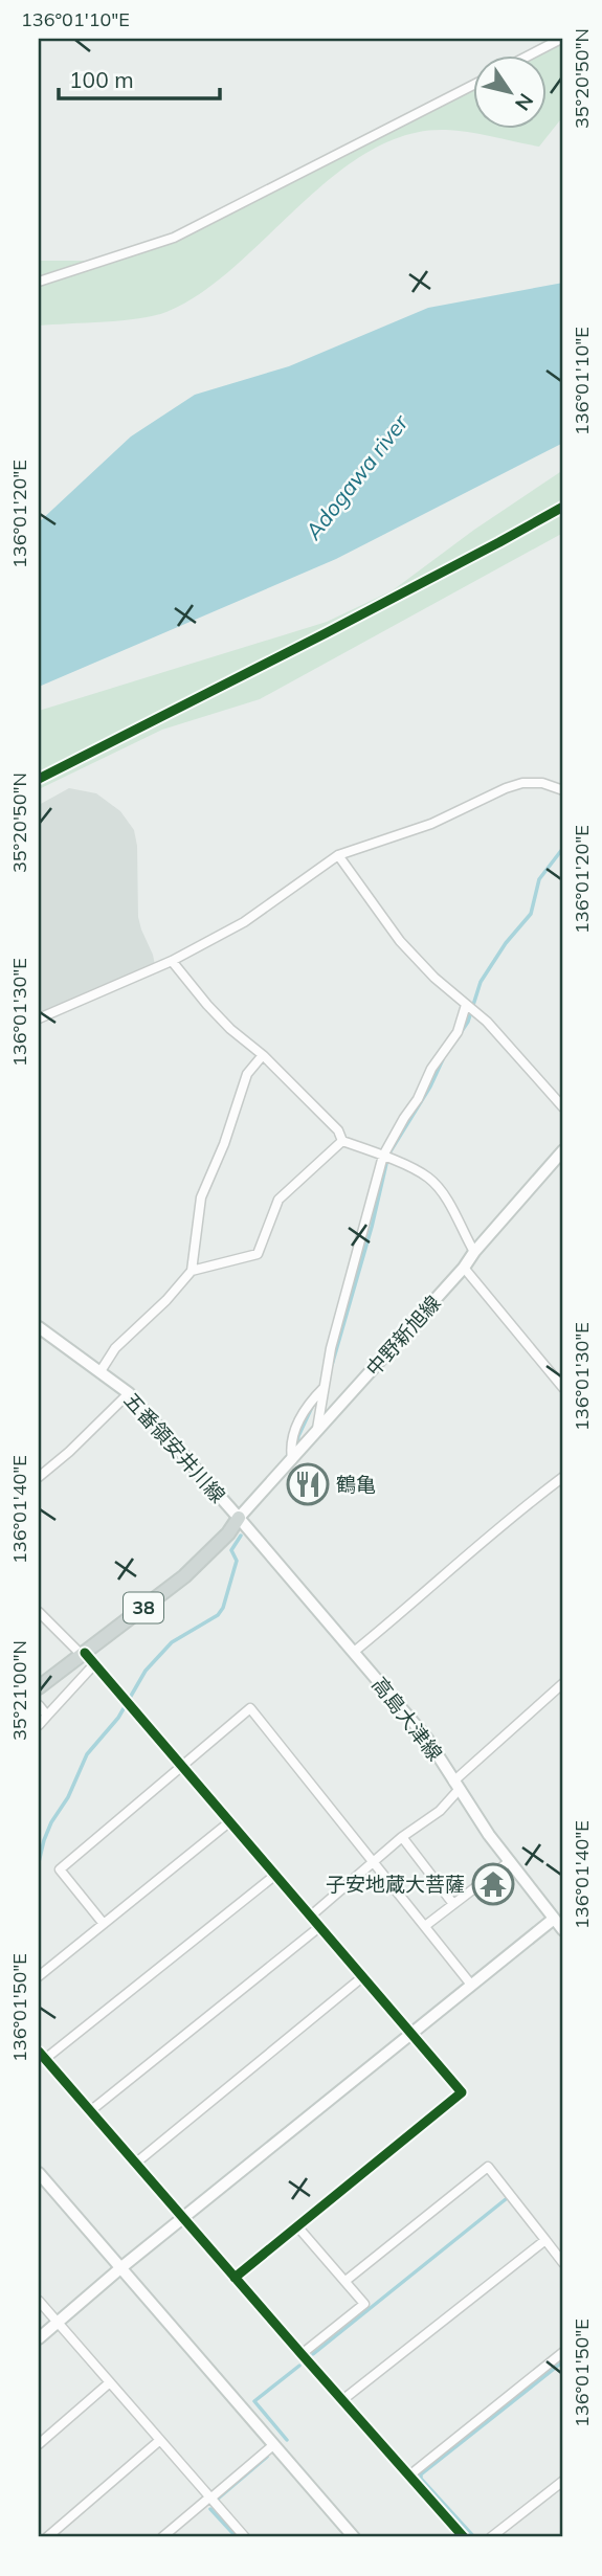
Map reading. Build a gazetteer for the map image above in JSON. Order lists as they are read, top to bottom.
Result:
{
  "streets": {
    "main road": [
      "中野新旭線",
      "五番領安井川線",
      "38",
      "高島大津線"
    ]
  },
  "crossings": [
    ["中野新旭線", "五番領安井川線"],
    ["中野新旭線", "38"],
    ["中野新旭線", "高島大津線"],
    ["五番領安井川線", "38"],
    ["五番領安井川線", "高島大津線"],
    ["38", "高島大津線"]
  ],
  "water": ["Adogawa river"],
  "places": {
    "restaurant": ["鶴亀"],
    "temple": ["子安地蔵大菩薩"]
  },
  "scale_bar": "100 m",
  "north": "bottom right",
  "coordinates": [
    "136°01'10\"E",
    "35°20'50\"N",
    "136°01'20\"E",
    "136°01'30\"E",
    "136°01'40\"E",
    "35°21'00\"N",
    "136°01'50\"E"
  ]
}
